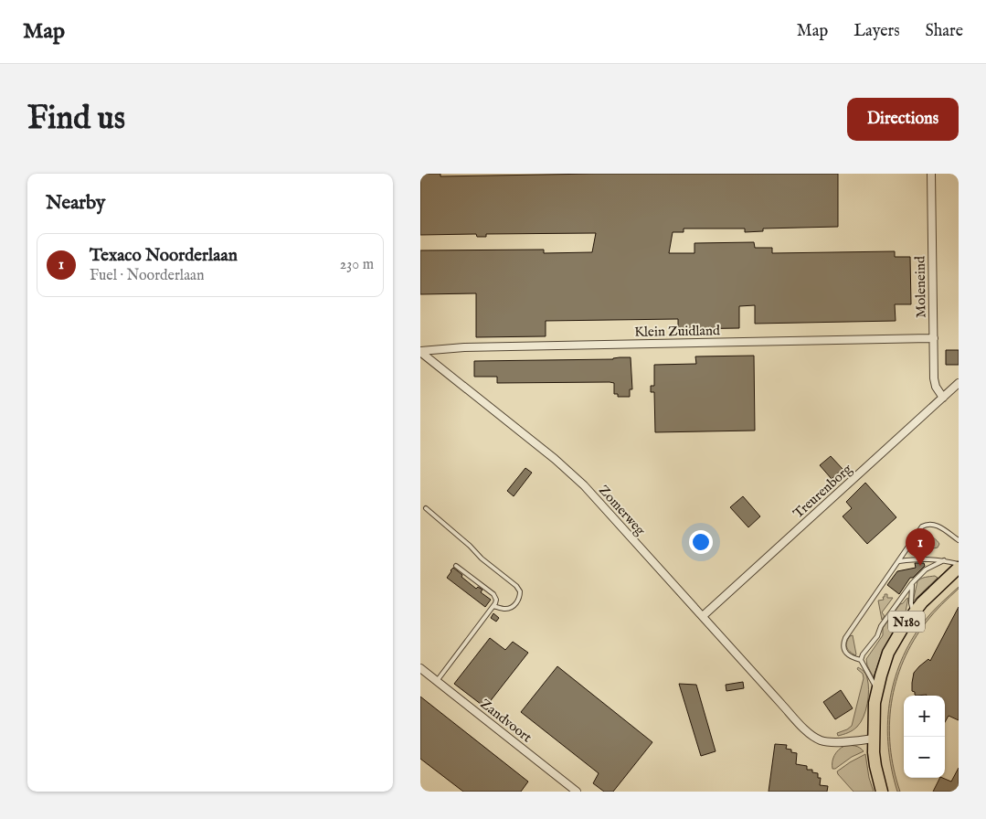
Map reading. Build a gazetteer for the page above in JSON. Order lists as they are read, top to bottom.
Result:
{
  "streets": {
    "main road": ["N180"],
    "street": [
      "Moleneind",
      "Klein Zuidland",
      "Treurenborg",
      "Zomerweg",
      "Zandvoort"
    ]
  },
  "crossings": [
    ["Moleneind", "Klein Zuidland"],
    ["Moleneind", "Treurenborg"],
    ["Klein Zuidland", "Zomerweg"],
    ["Treurenborg", "Zomerweg"],
    ["Zomerweg", "N180"]
  ],
  "page": {
    "header": "Map",
    "nav": ["Map", "Layers", "Share"],
    "buttons": "Directions",
    "title": "Find us",
    "heading": "Nearby",
    "list": [
      {
        "mark": "1",
        "name": "Texaco Noorderlaan",
        "note": "Fuel · Noorderlaan",
        "value": "230 m"
      }
    ],
    "pins": "1",
    "map_buttons": ["+", "−"]
  }
}
